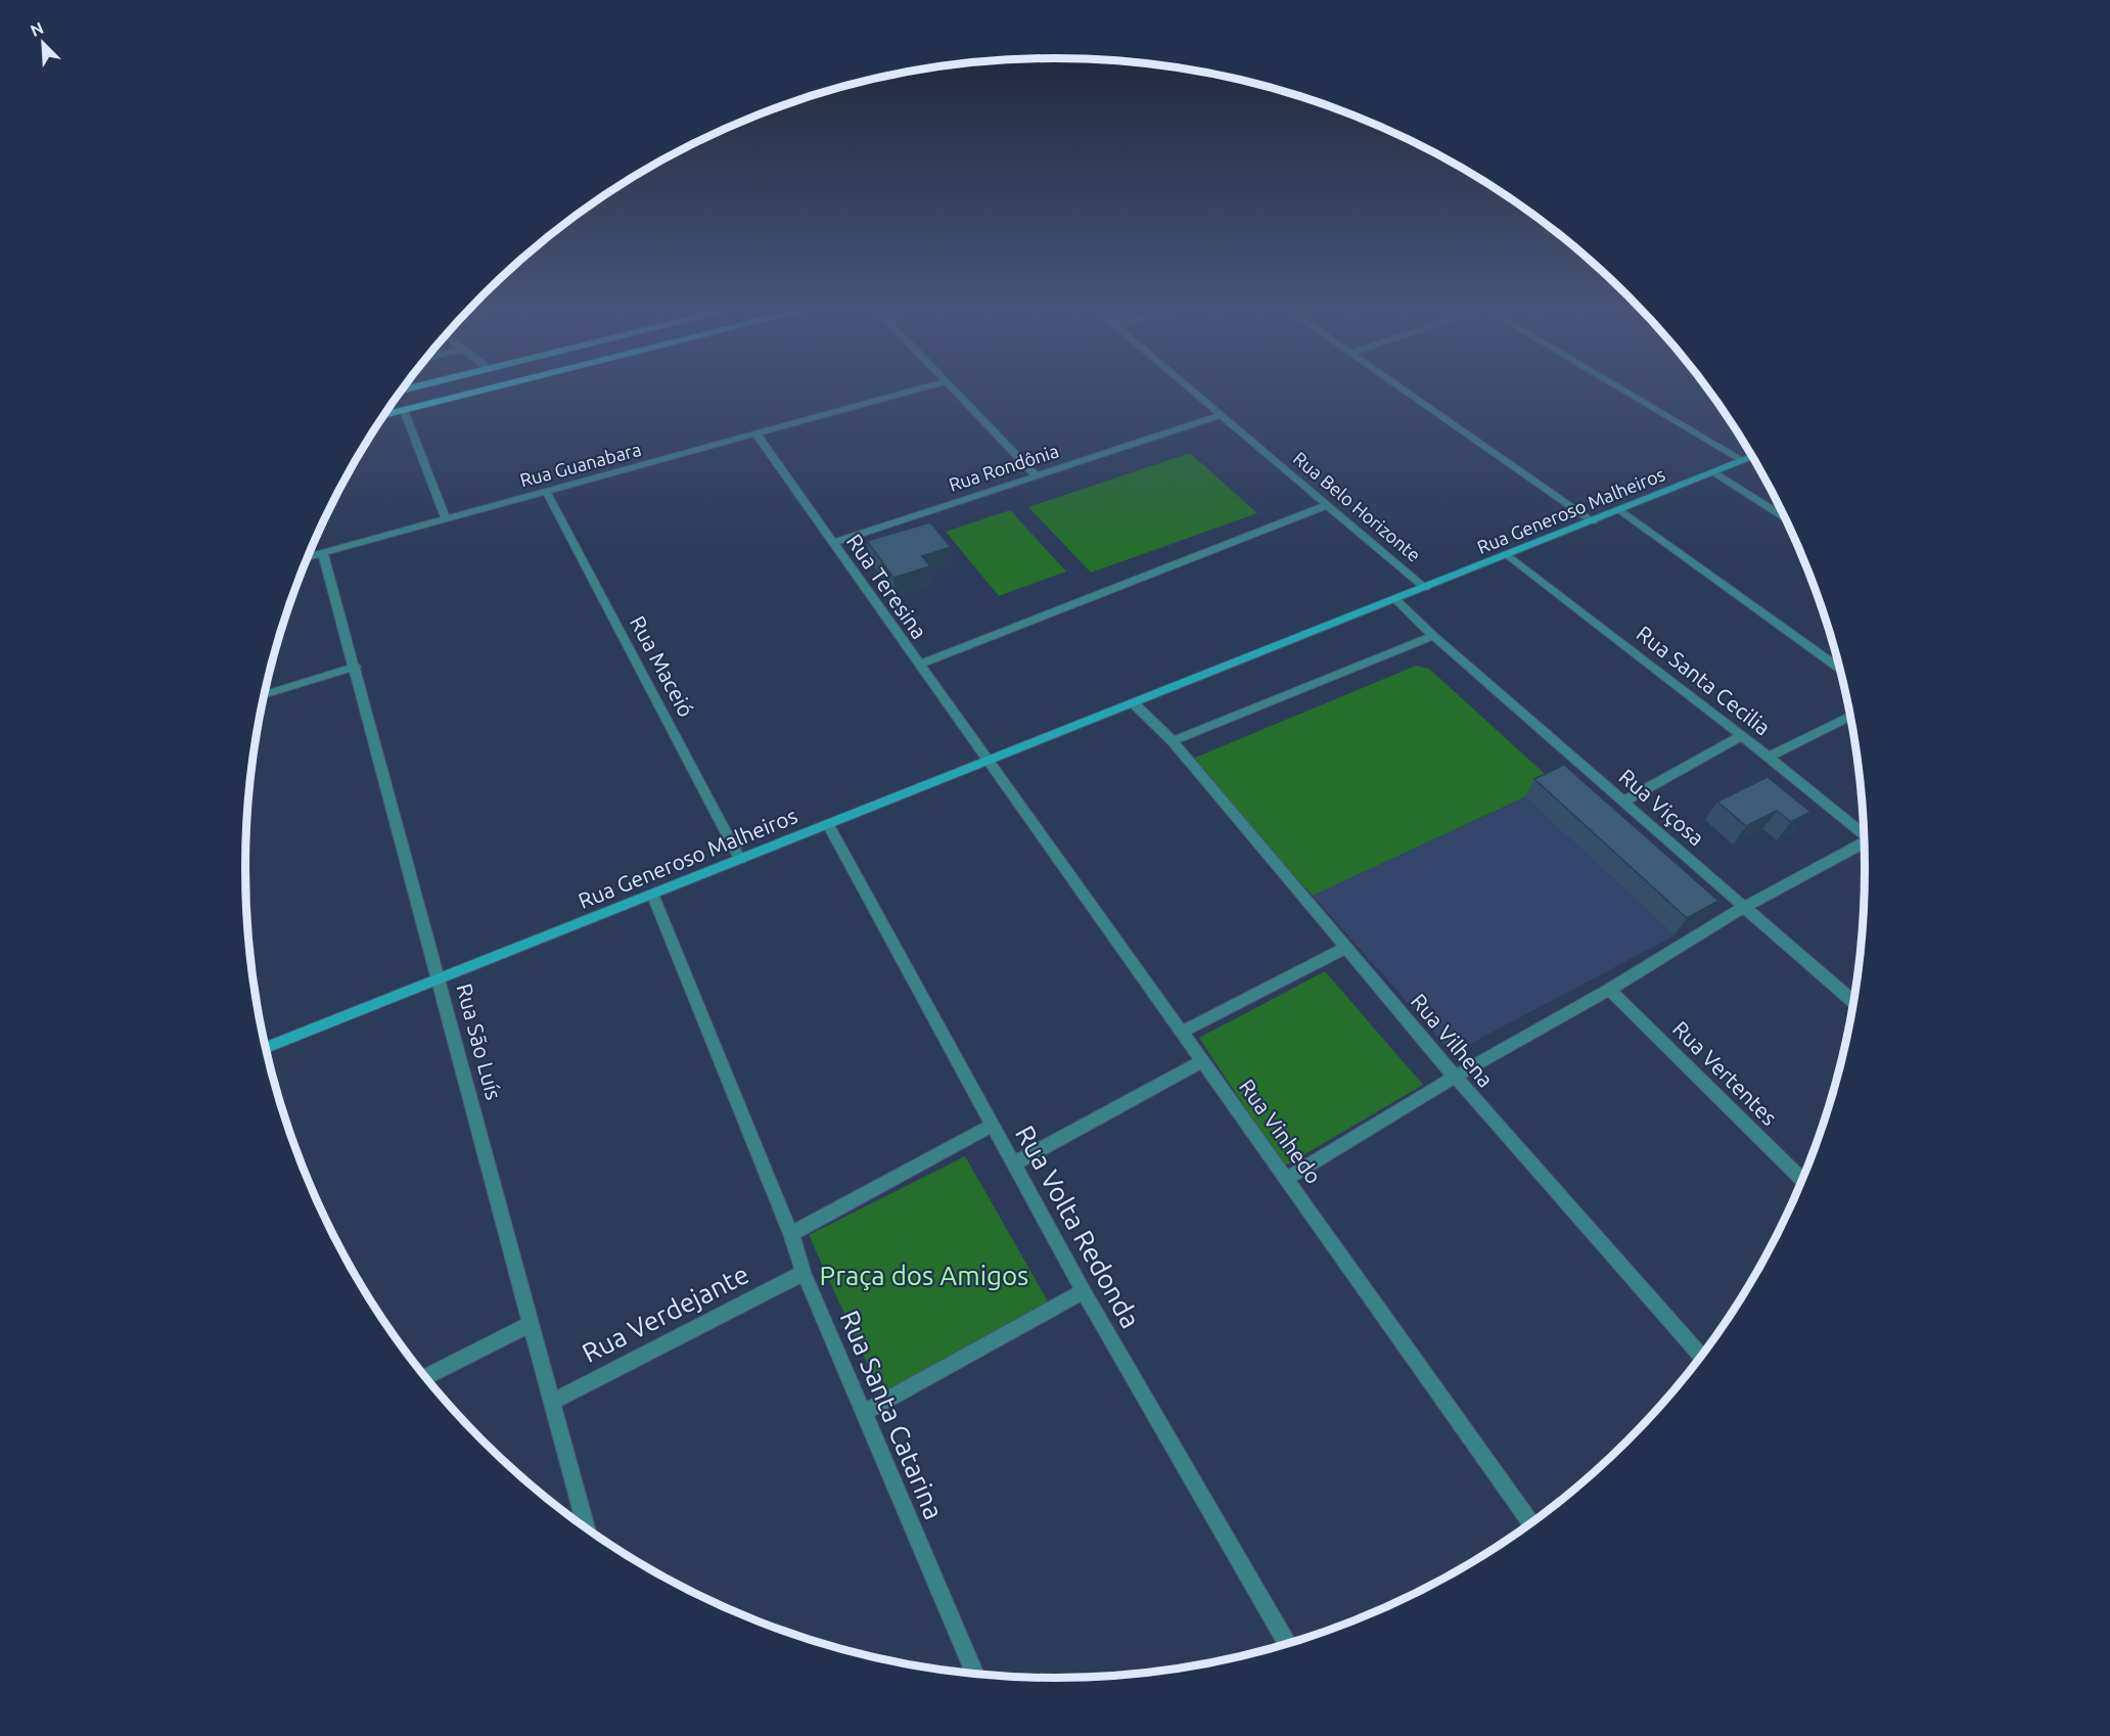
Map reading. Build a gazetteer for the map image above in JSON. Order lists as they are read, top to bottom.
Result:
{
  "streets": {
    "street": [
      "Rua Guanabara",
      "Rua Rondônia",
      "Rua Belo Horizonte",
      "Rua Generoso Malheiros",
      "Rua Teresina",
      "Rua Maceió",
      "Rua Santa Cecilia",
      "Rua Viçosa",
      "Rua Vilhena",
      "Rua São Luís",
      "Rua Vertentes",
      "Rua Vinhedo",
      "Rua Volta Redonda",
      "Rua Verdejante",
      "Rua Santa Catarina"
    ]
  },
  "crossings": [
    ["Rua Guanabara", "Rua Teresina"],
    ["Rua Guanabara", "Rua Maceió"],
    ["Rua Guanabara", "Rua São Luís"],
    ["Rua Rondônia", "Rua Belo Horizonte"],
    ["Rua Rondônia", "Rua Teresina"],
    ["Rua Belo Horizonte", "Rua Generoso Malheiros"],
    ["Rua Generoso Malheiros", "Rua Teresina"],
    ["Rua Generoso Malheiros", "Rua Maceió"],
    ["Rua Generoso Malheiros", "Rua Santa Cecilia"],
    ["Rua Generoso Malheiros", "Rua São Luís"],
    ["Rua Generoso Malheiros", "Rua Vinhedo"],
    ["Rua Generoso Malheiros", "Rua Volta Redonda"],
    ["Rua Generoso Malheiros", "Rua Santa Catarina"],
    ["Rua Teresina", "Rua Vinhedo"],
    ["Rua São Luís", "Rua Verdejante"],
    ["Rua Verdejante", "Rua Santa Catarina"]
  ],
  "parks": ["Praça dos Amigos"],
  "north": "top left"
}
